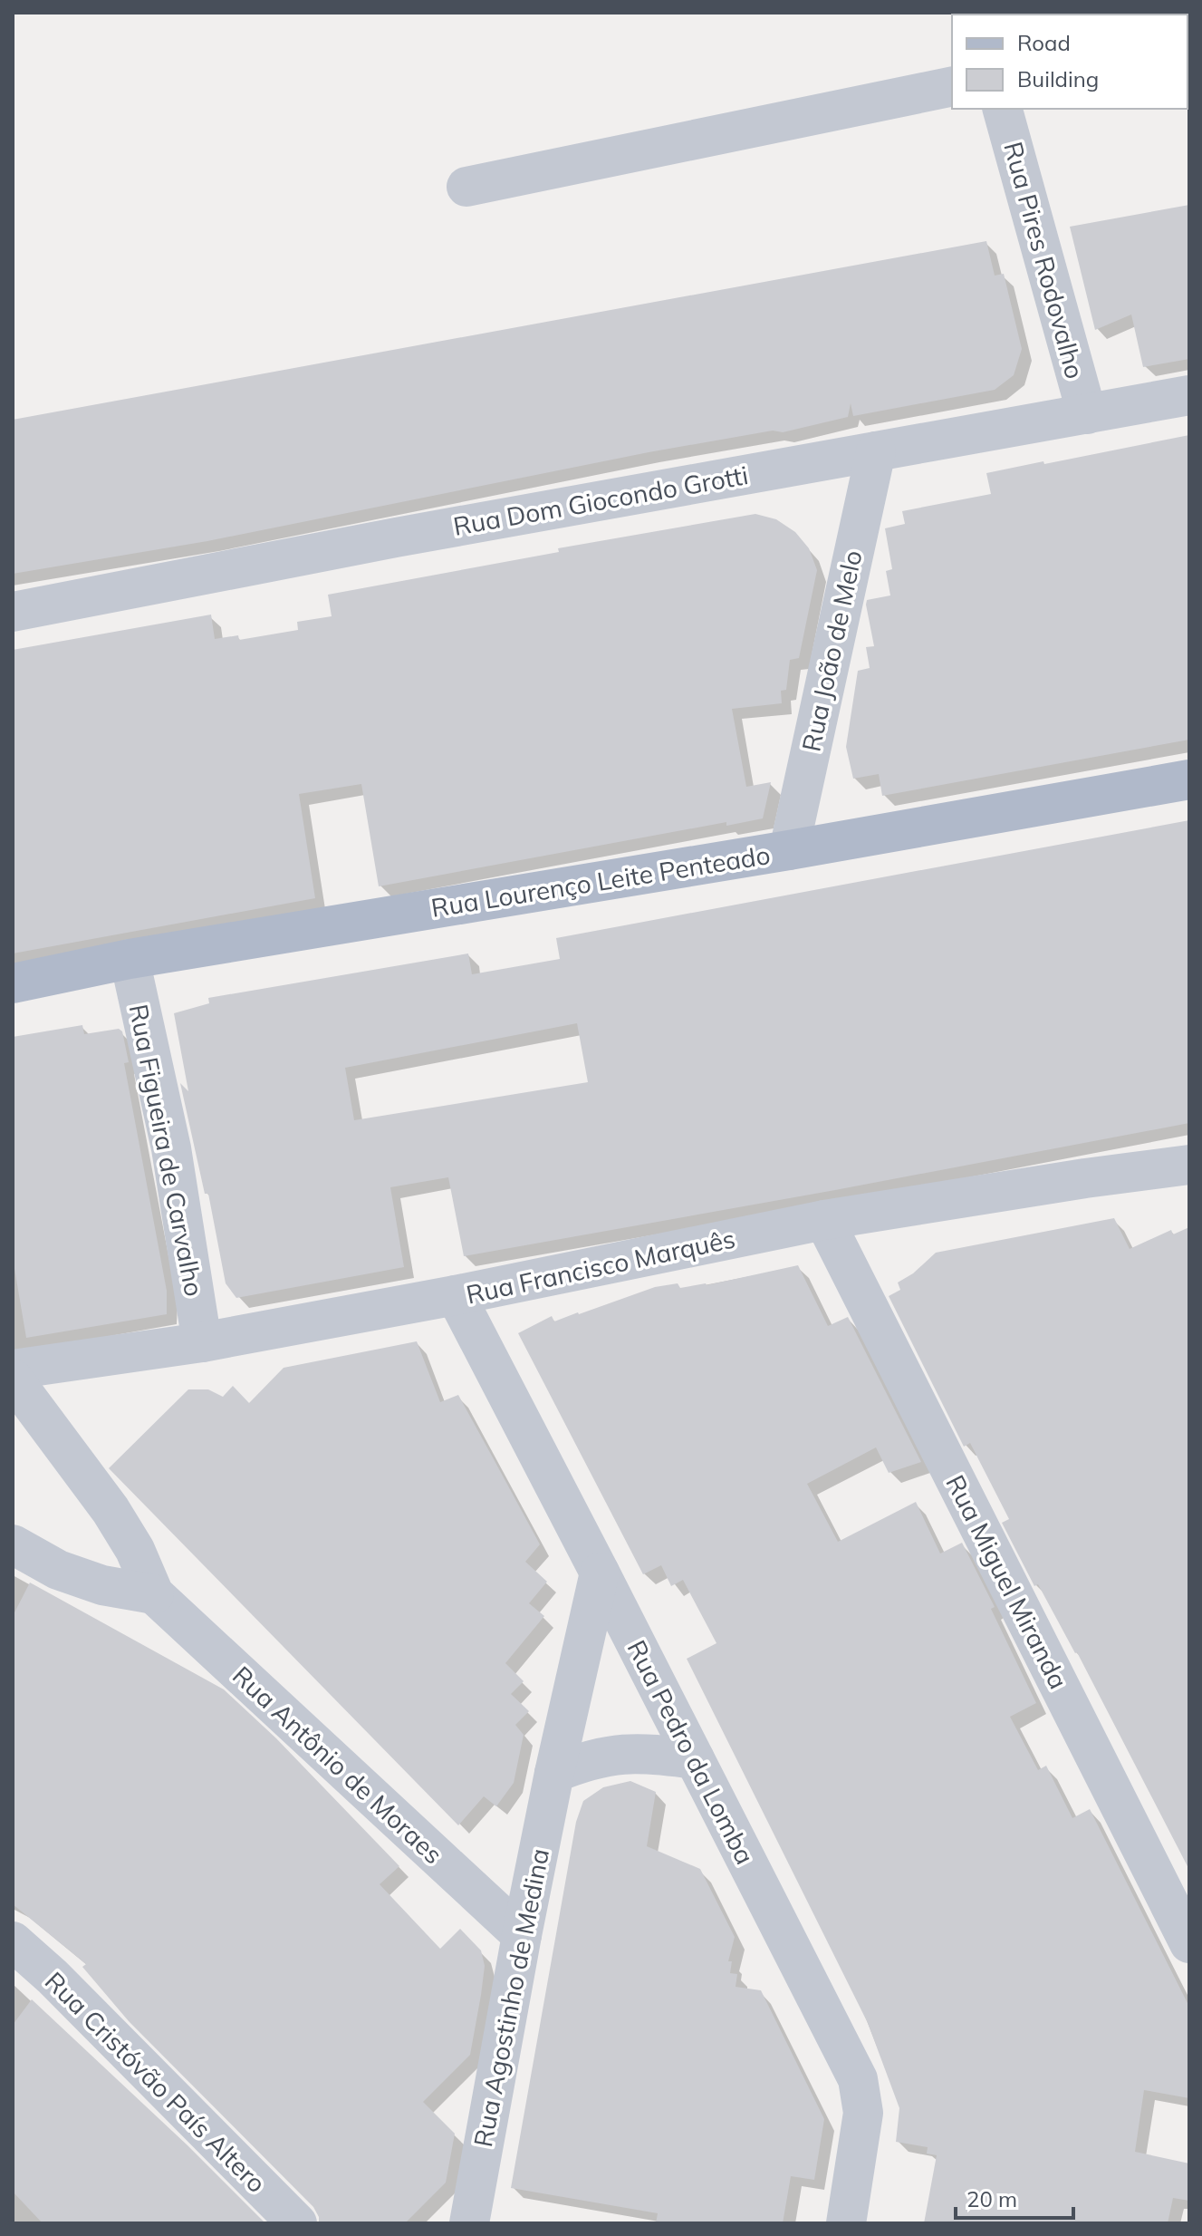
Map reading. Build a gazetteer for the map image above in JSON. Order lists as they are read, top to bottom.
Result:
{
  "streets": {
    "main road": ["Rua Lourenço Leite Penteado"],
    "street": [
      "Rua Pires Rodovalho",
      "Rua Dom Giocondo Grotti",
      "Rua João de Melo",
      "Rua Figueira de Carvalho",
      "Rua Francisco Marquês",
      "Rua Miguel Miranda",
      "Rua Pedro da Lomba",
      "Rua Antônio de Moraes",
      "Rua Agostinho de Medina",
      "Rua Cristóvão País Altero"
    ]
  },
  "crossings": [
    ["Rua Pires Rodovalho", "Rua Dom Giocondo Grotti"],
    ["Rua Dom Giocondo Grotti", "Rua João de Melo"],
    ["Rua João de Melo", "Rua Lourenço Leite Penteado"],
    ["Rua Lourenço Leite Penteado", "Rua Figueira de Carvalho"],
    ["Rua Figueira de Carvalho", "Rua Francisco Marquês"],
    ["Rua Francisco Marquês", "Rua Miguel Miranda"],
    ["Rua Francisco Marquês", "Rua Pedro da Lomba"],
    ["Rua Pedro da Lomba", "Rua Agostinho de Medina"],
    ["Rua Antônio de Moraes", "Rua Agostinho de Medina"]
  ],
  "legend": ["Road", "Building"],
  "scale_bar": "20 m"
}
